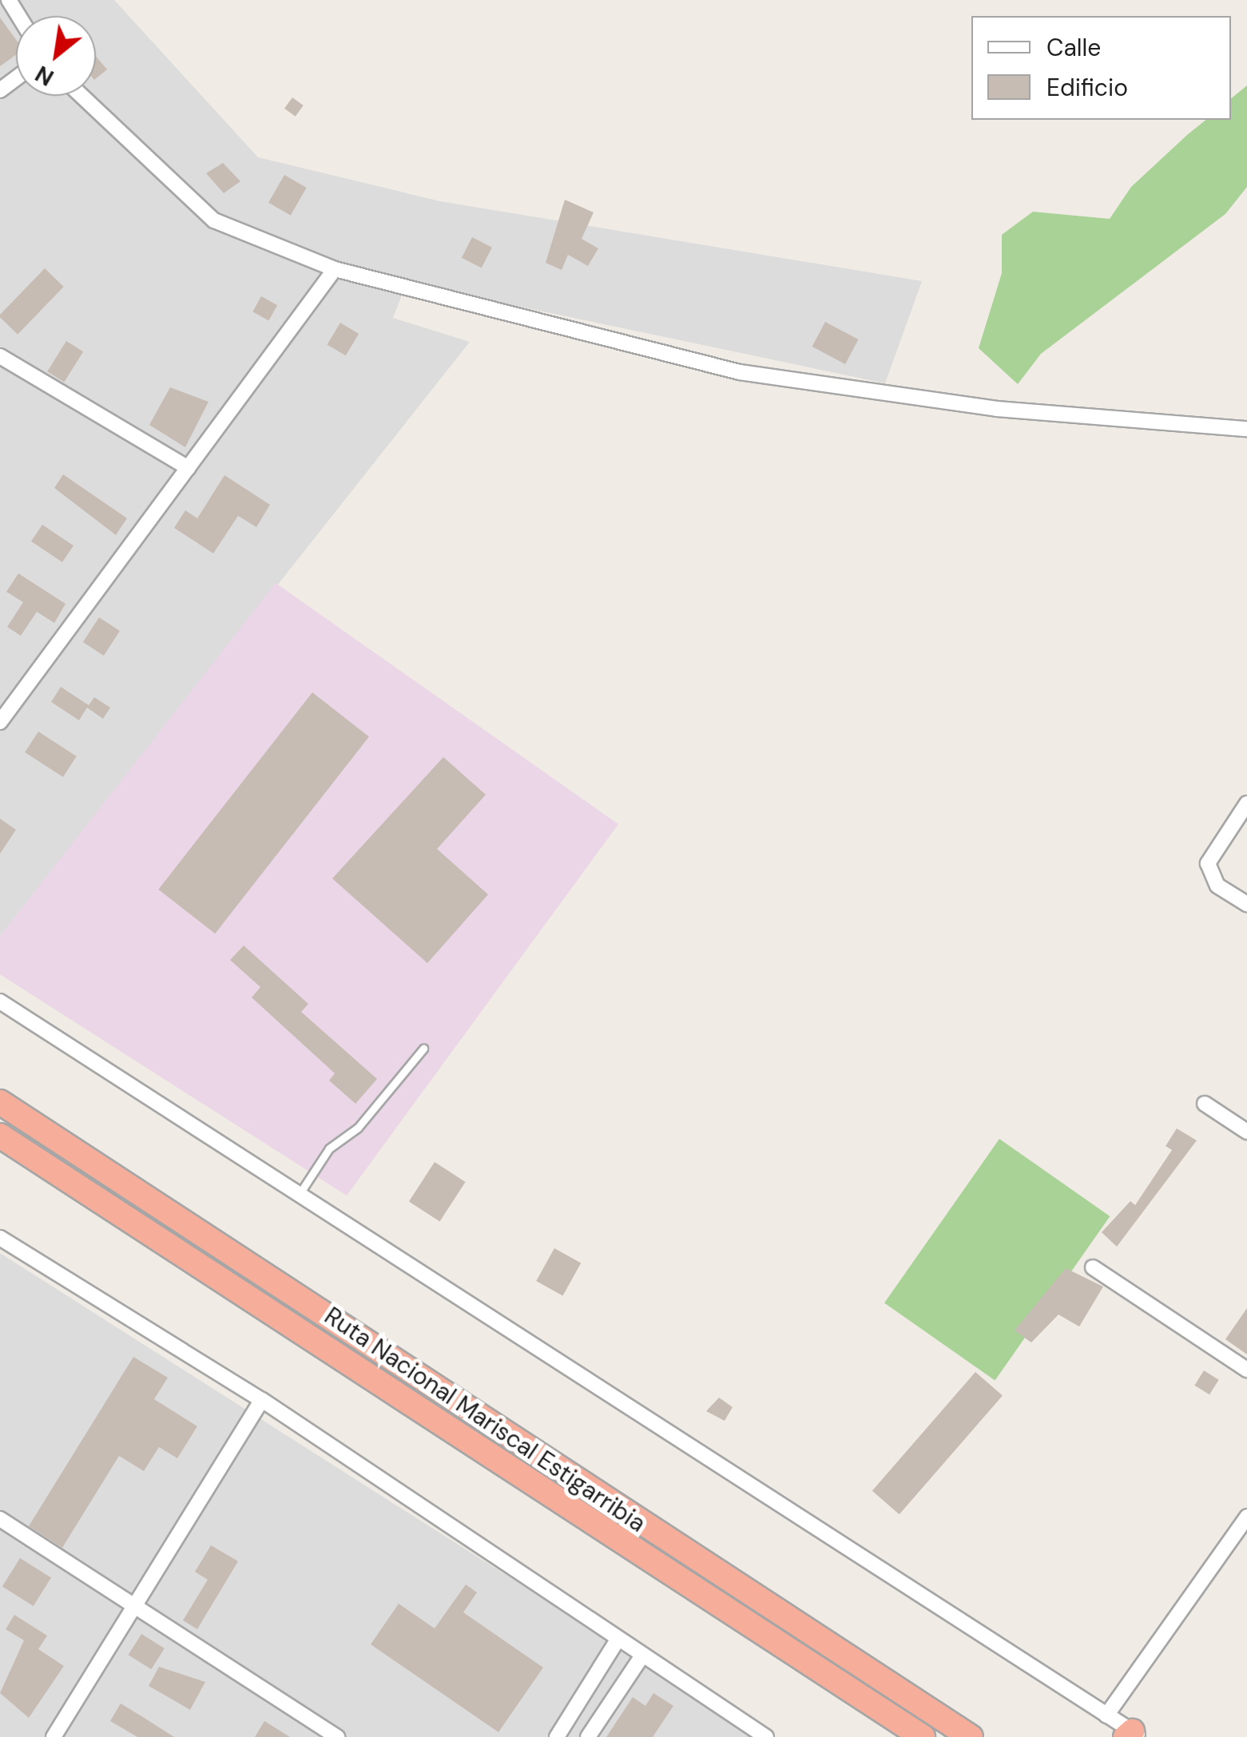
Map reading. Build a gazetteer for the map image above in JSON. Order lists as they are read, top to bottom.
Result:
{
  "streets": {
    "highway": ["Ruta Nacional Mariscal Estigarribia"]
  },
  "legend": ["Calle", "Edificio"],
  "north": "bottom left"
}
